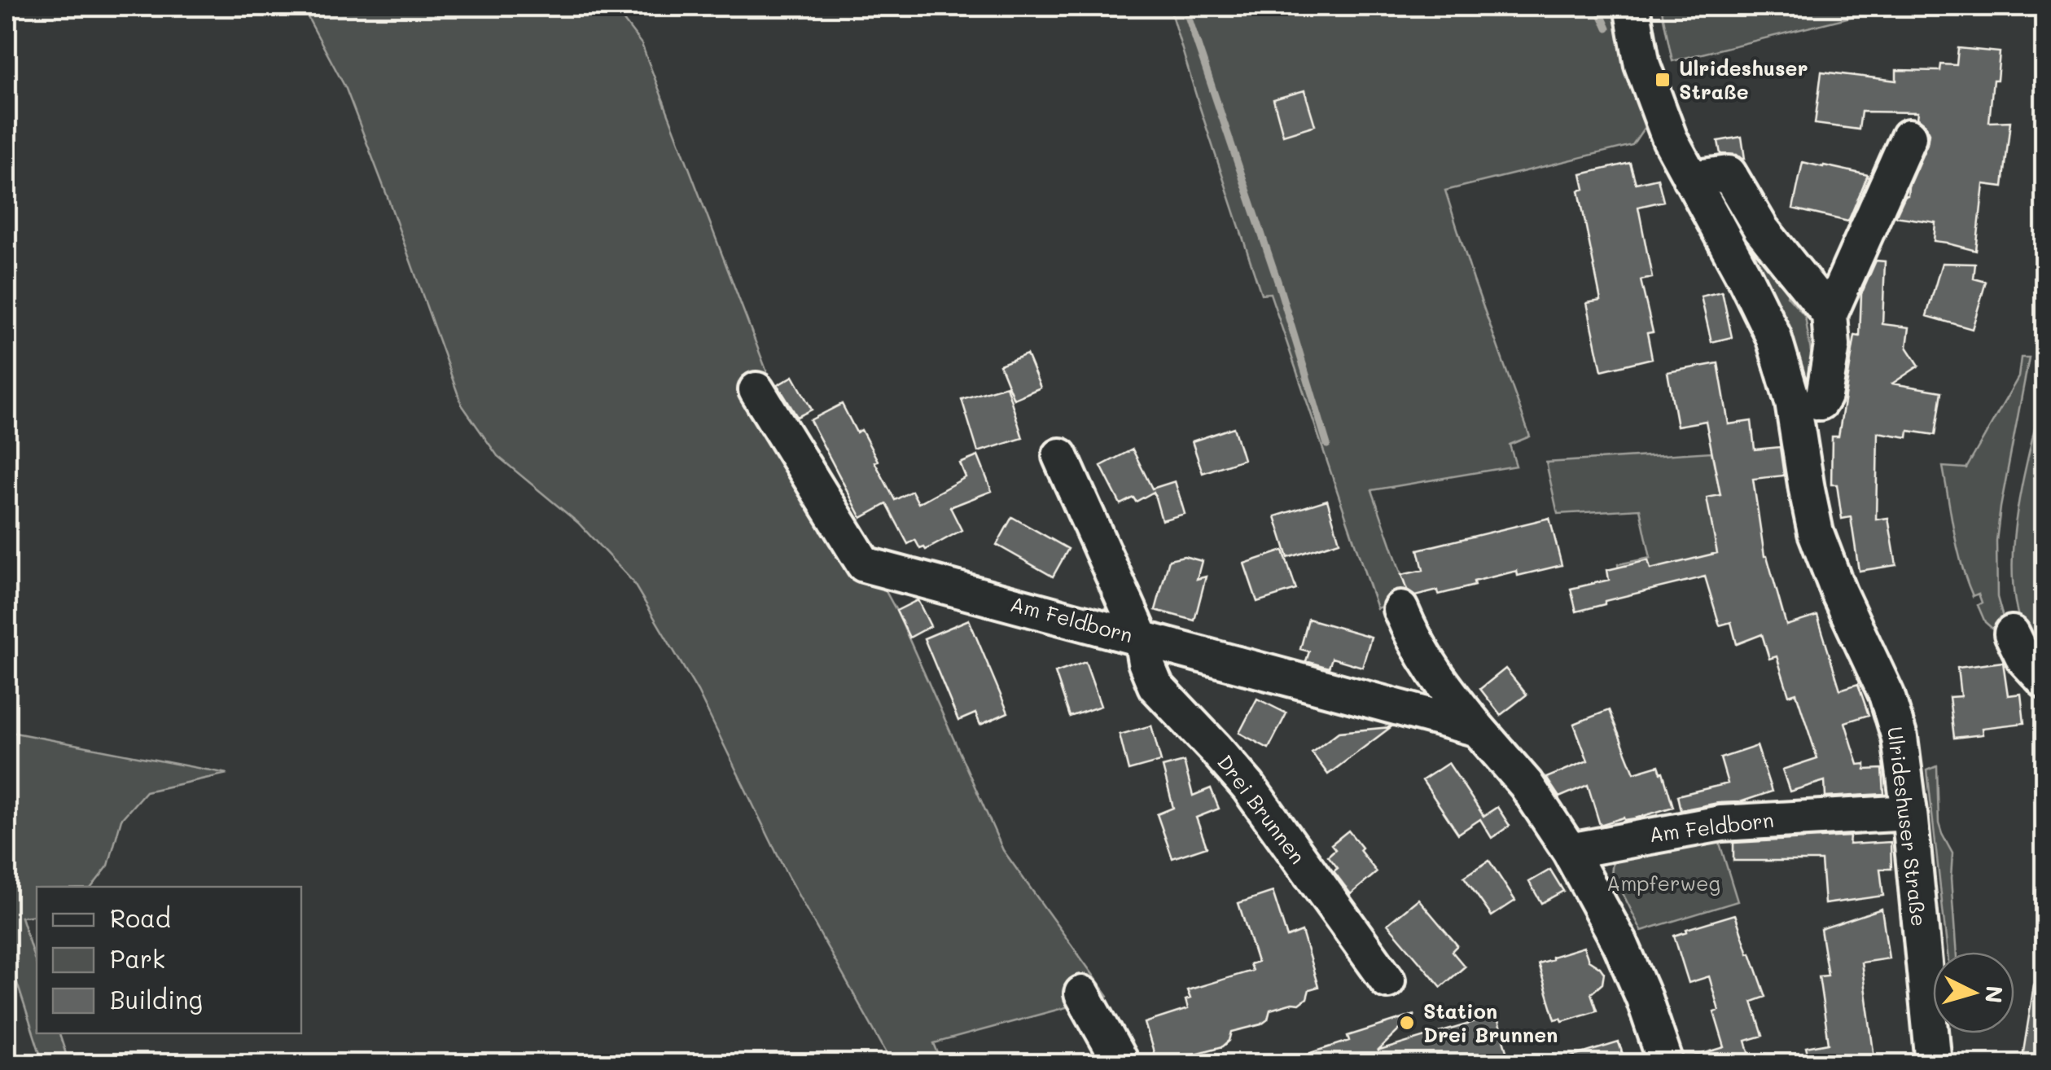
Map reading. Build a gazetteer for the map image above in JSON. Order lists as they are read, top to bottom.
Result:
{
  "streets": {
    "street": ["Am Feldborn", "Drei Brunnen", "Ulrideshuser Straße"]
  },
  "crossings": [
    ["Am Feldborn", "Drei Brunnen"],
    ["Am Feldborn", "Ulrideshuser Straße"]
  ],
  "parks": ["Ampferweg"],
  "places": {
    "transit": ["Ulrideshuser Straße"],
    "other": ["Station Drei Brunnen"]
  },
  "legend": ["Road", "Park", "Building"],
  "north": "right"
}
